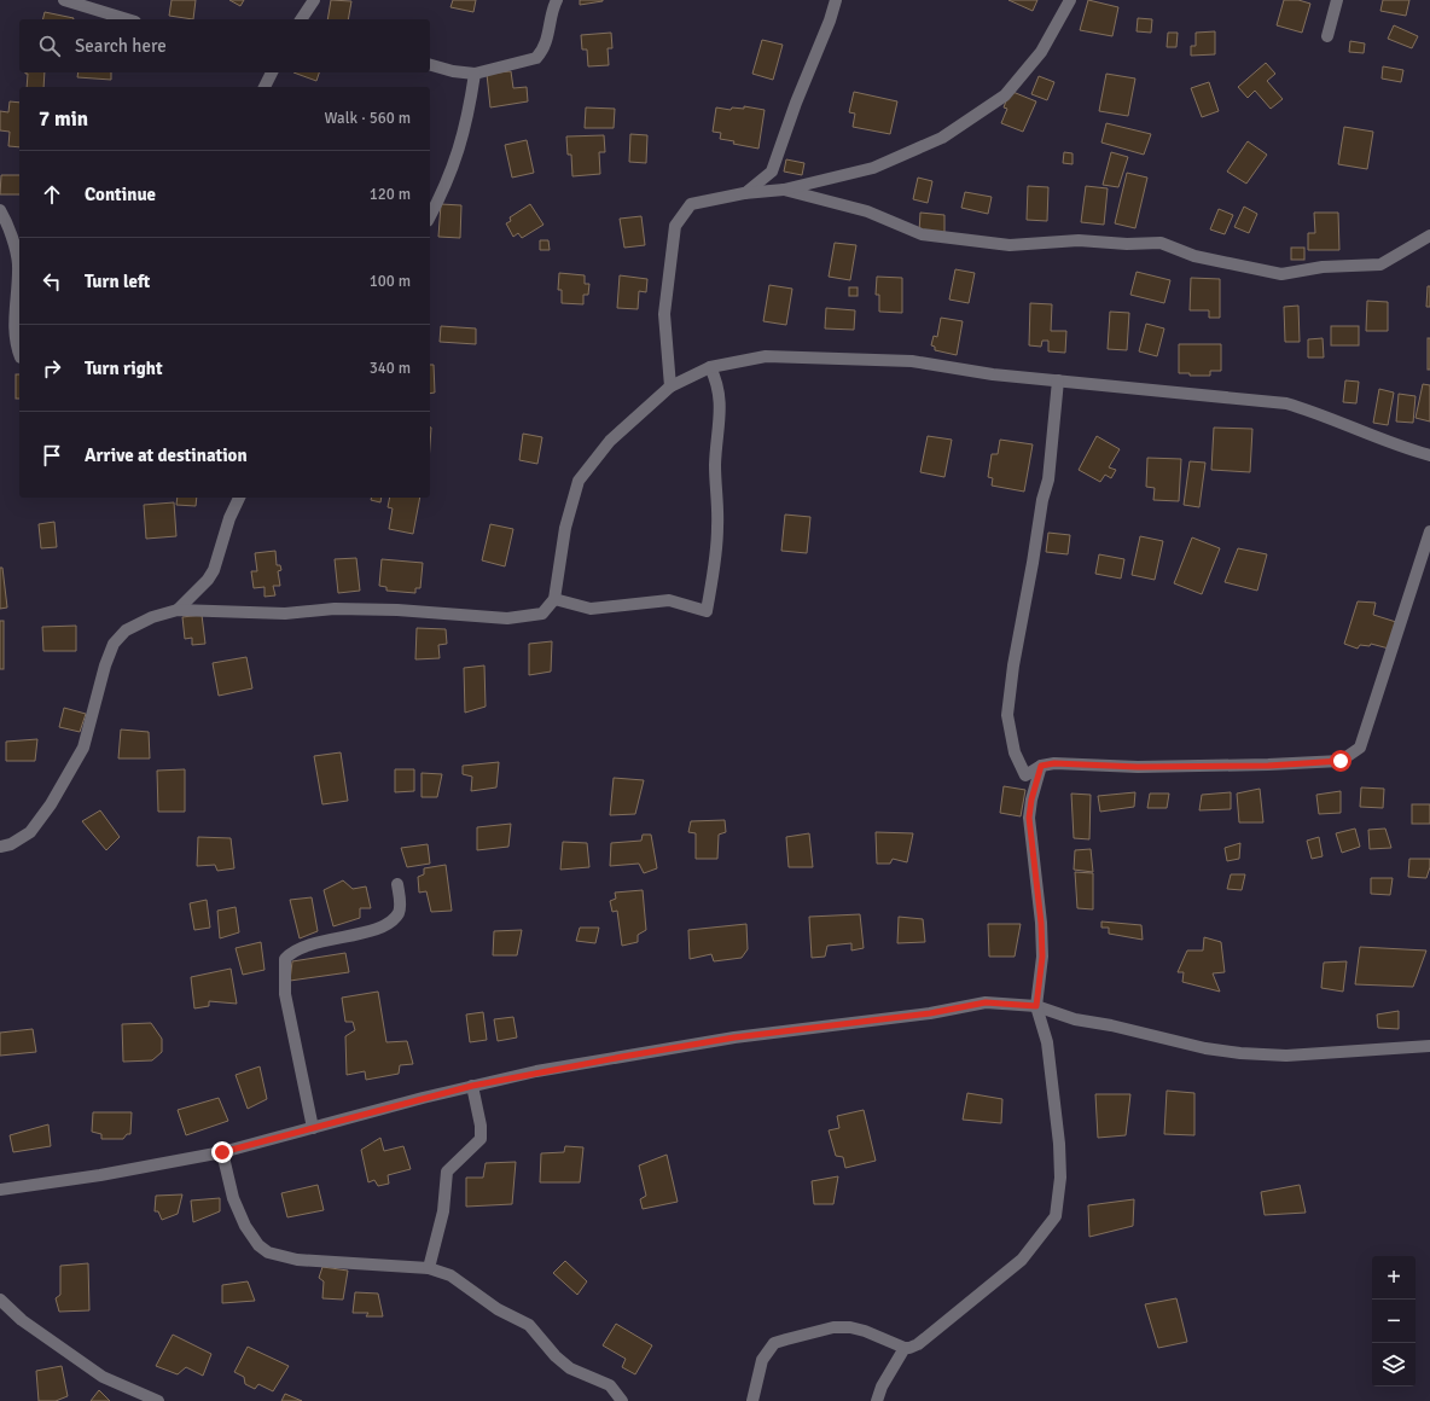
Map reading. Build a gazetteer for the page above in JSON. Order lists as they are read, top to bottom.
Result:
{
  "page": {
    "search": "Search here",
    "heading": ["7 min", "Walk · 560 m"],
    "list": [
      ["Continue", "120 m"],
      ["Turn left", "100 m"],
      ["Turn right", "340 m"],
      "Arrive at destination"
    ],
    "map_buttons": ["+", "−"]
  }
}
